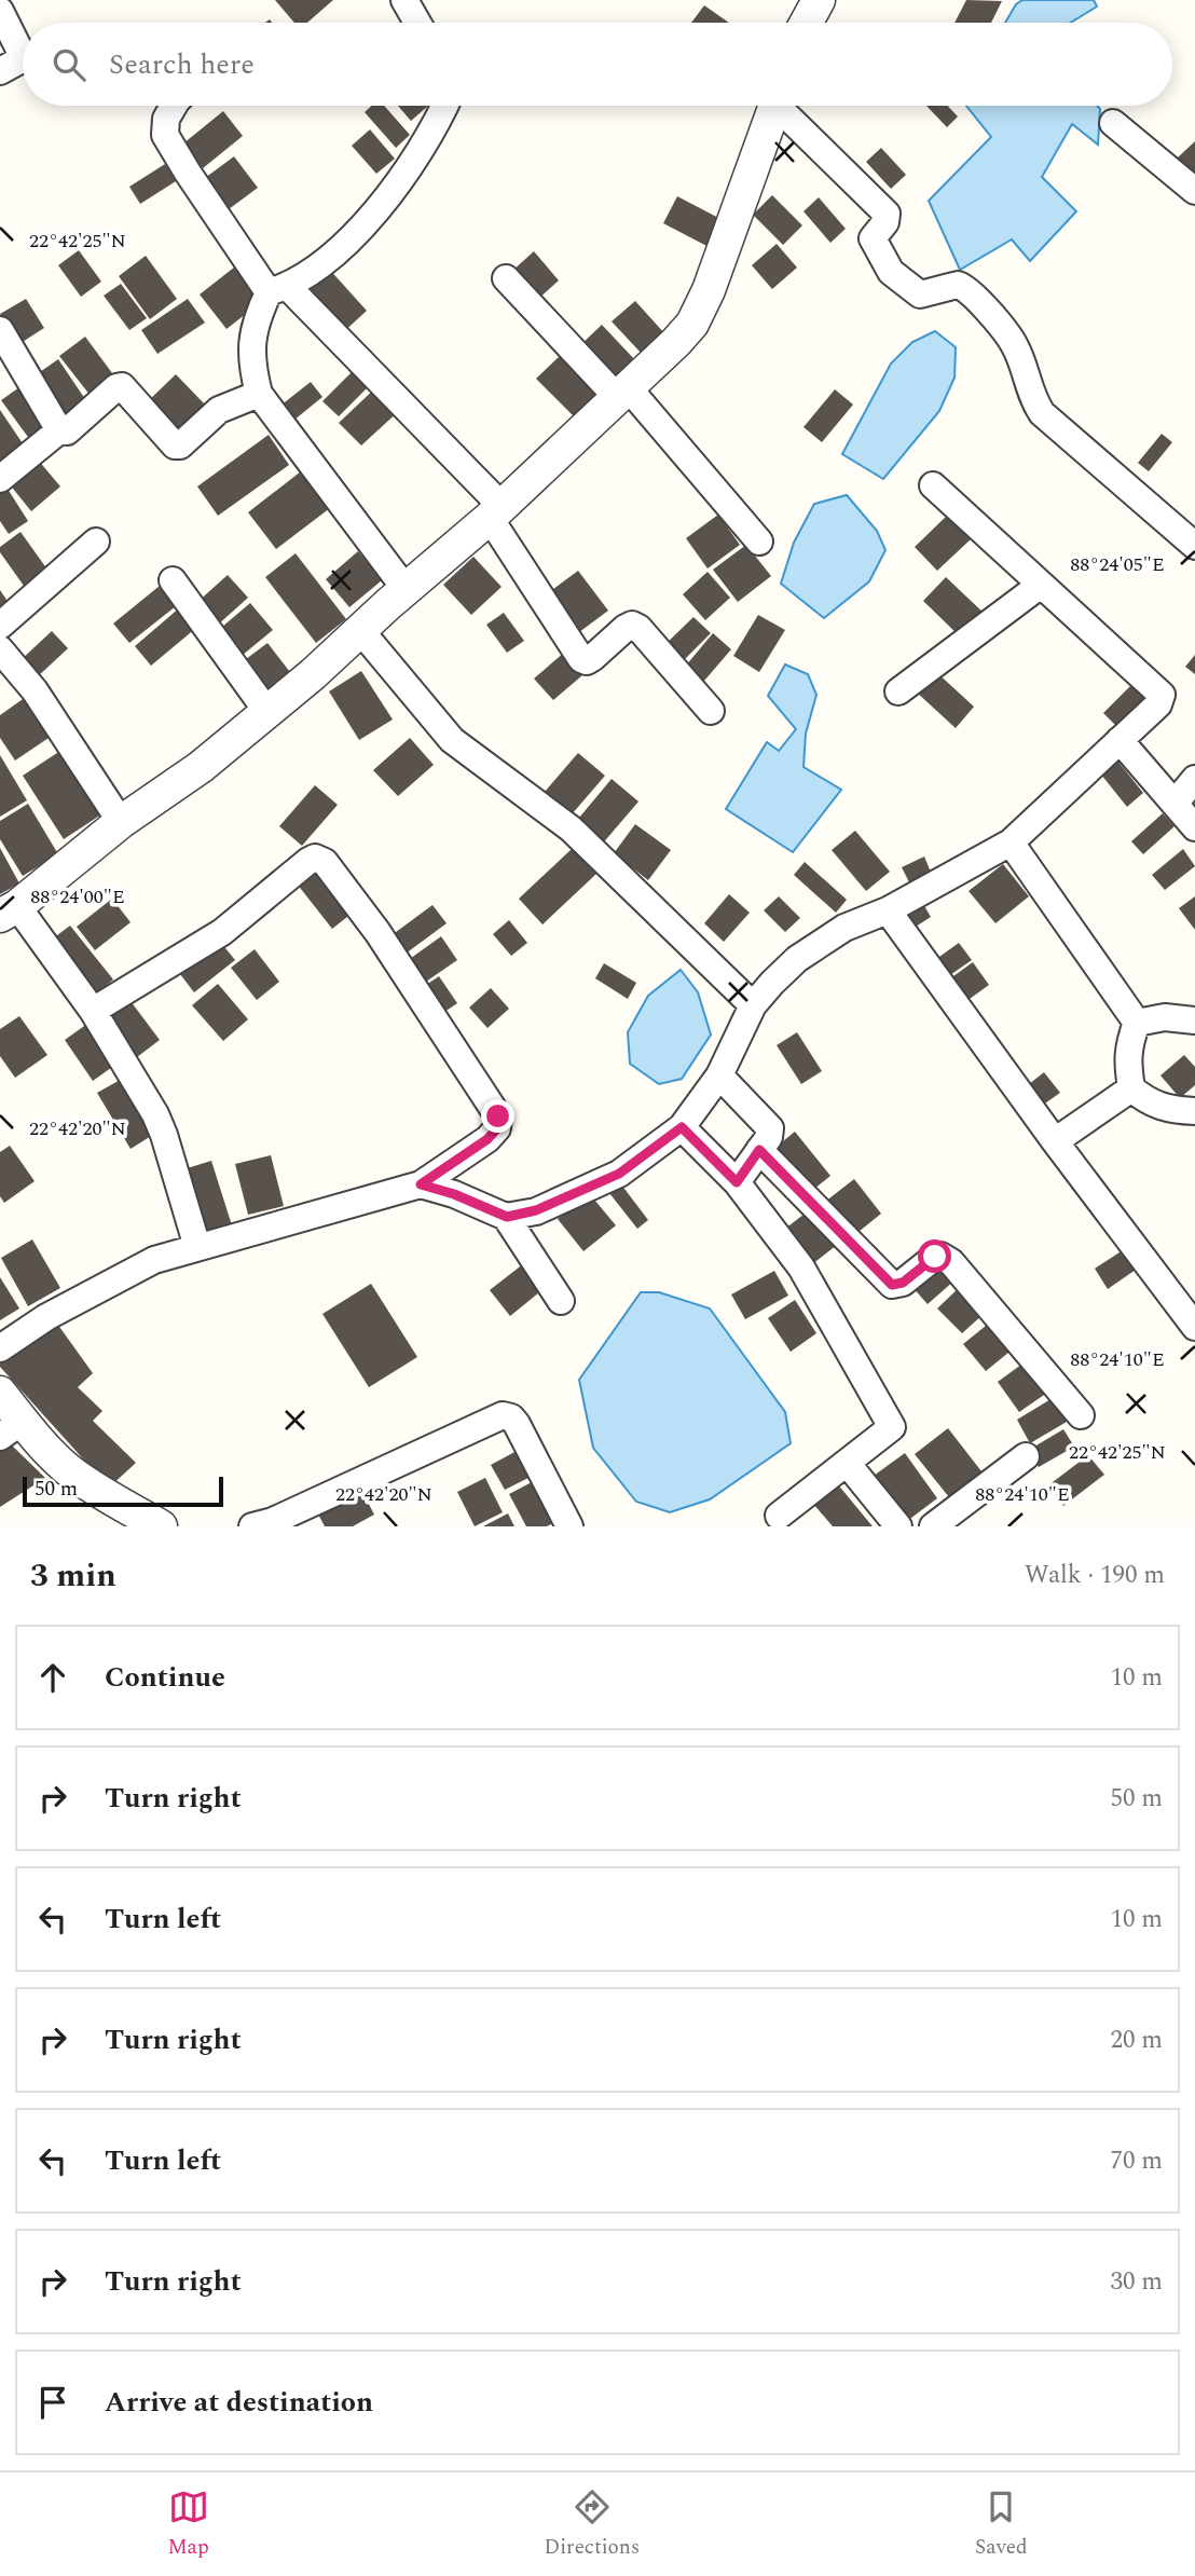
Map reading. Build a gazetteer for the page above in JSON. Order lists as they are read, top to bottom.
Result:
{
  "scale_bar": "50 m",
  "page": {
    "search": "Search here",
    "scale": "50 m",
    "heading": ["3 min", "Walk · 190 m"],
    "list": [
      ["Continue", "10 m"],
      ["Turn right", "50 m"],
      ["Turn left", "10 m"],
      ["Turn right", "20 m"],
      ["Turn left", "70 m"],
      ["Turn right", "30 m"],
      "Arrive at destination"
    ],
    "nav": ["Map", "Directions", "Saved"]
  },
  "coordinates": [
    "22°42'25\"N",
    "88°24'05\"E",
    "88°24'00\"E",
    "22°42'20\"N",
    "88°24'10\"E"
  ]
}
